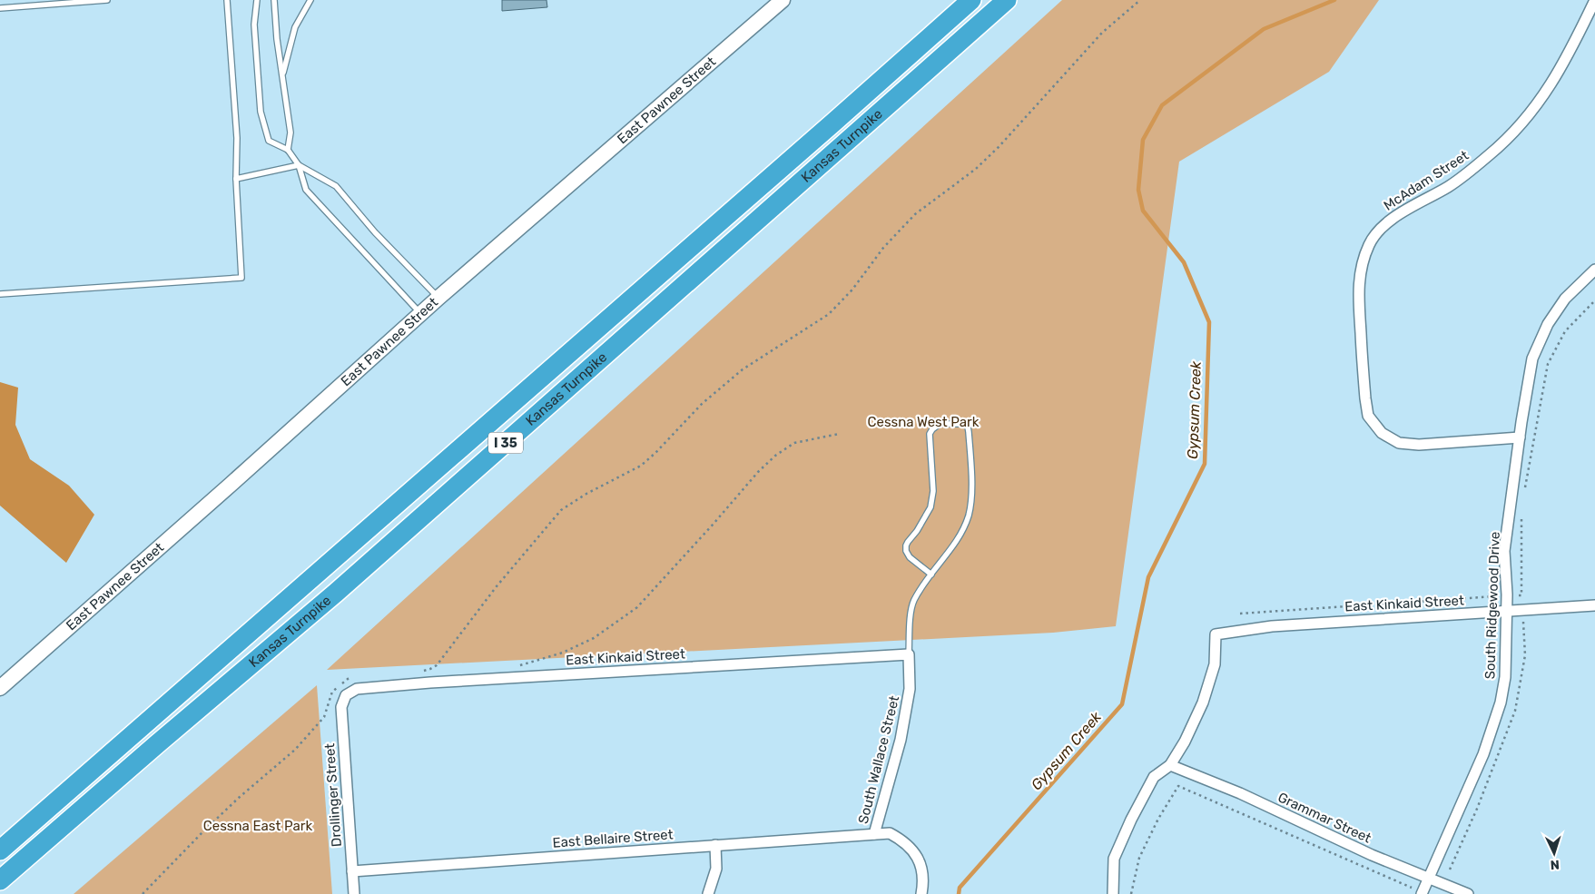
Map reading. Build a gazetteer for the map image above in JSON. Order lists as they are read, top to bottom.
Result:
{
  "streets": {
    "highway": ["Kansas Turnpike", "I 35"],
    "main road": ["East Pawnee Street"],
    "street": [
      "McAdam Street",
      "East Kinkaid Street",
      "South Ridgewood Drive",
      "South Wallace Street",
      "Drollinger Street",
      "Grammar Street",
      "East Bellaire Street"
    ]
  },
  "crossings": [
    ["McAdam Street", "South Ridgewood Drive"],
    ["East Kinkaid Street", "South Ridgewood Drive"],
    ["East Kinkaid Street", "South Wallace Street"],
    ["East Kinkaid Street", "Drollinger Street"],
    ["East Kinkaid Street", "Grammar Street"],
    ["South Ridgewood Drive", "Grammar Street"],
    ["South Wallace Street", "East Bellaire Street"],
    ["Drollinger Street", "East Bellaire Street"]
  ],
  "water": ["Gypsum Creek"],
  "parks": ["Cessna West Park", "Cessna East Park"],
  "north": "bottom"
}
